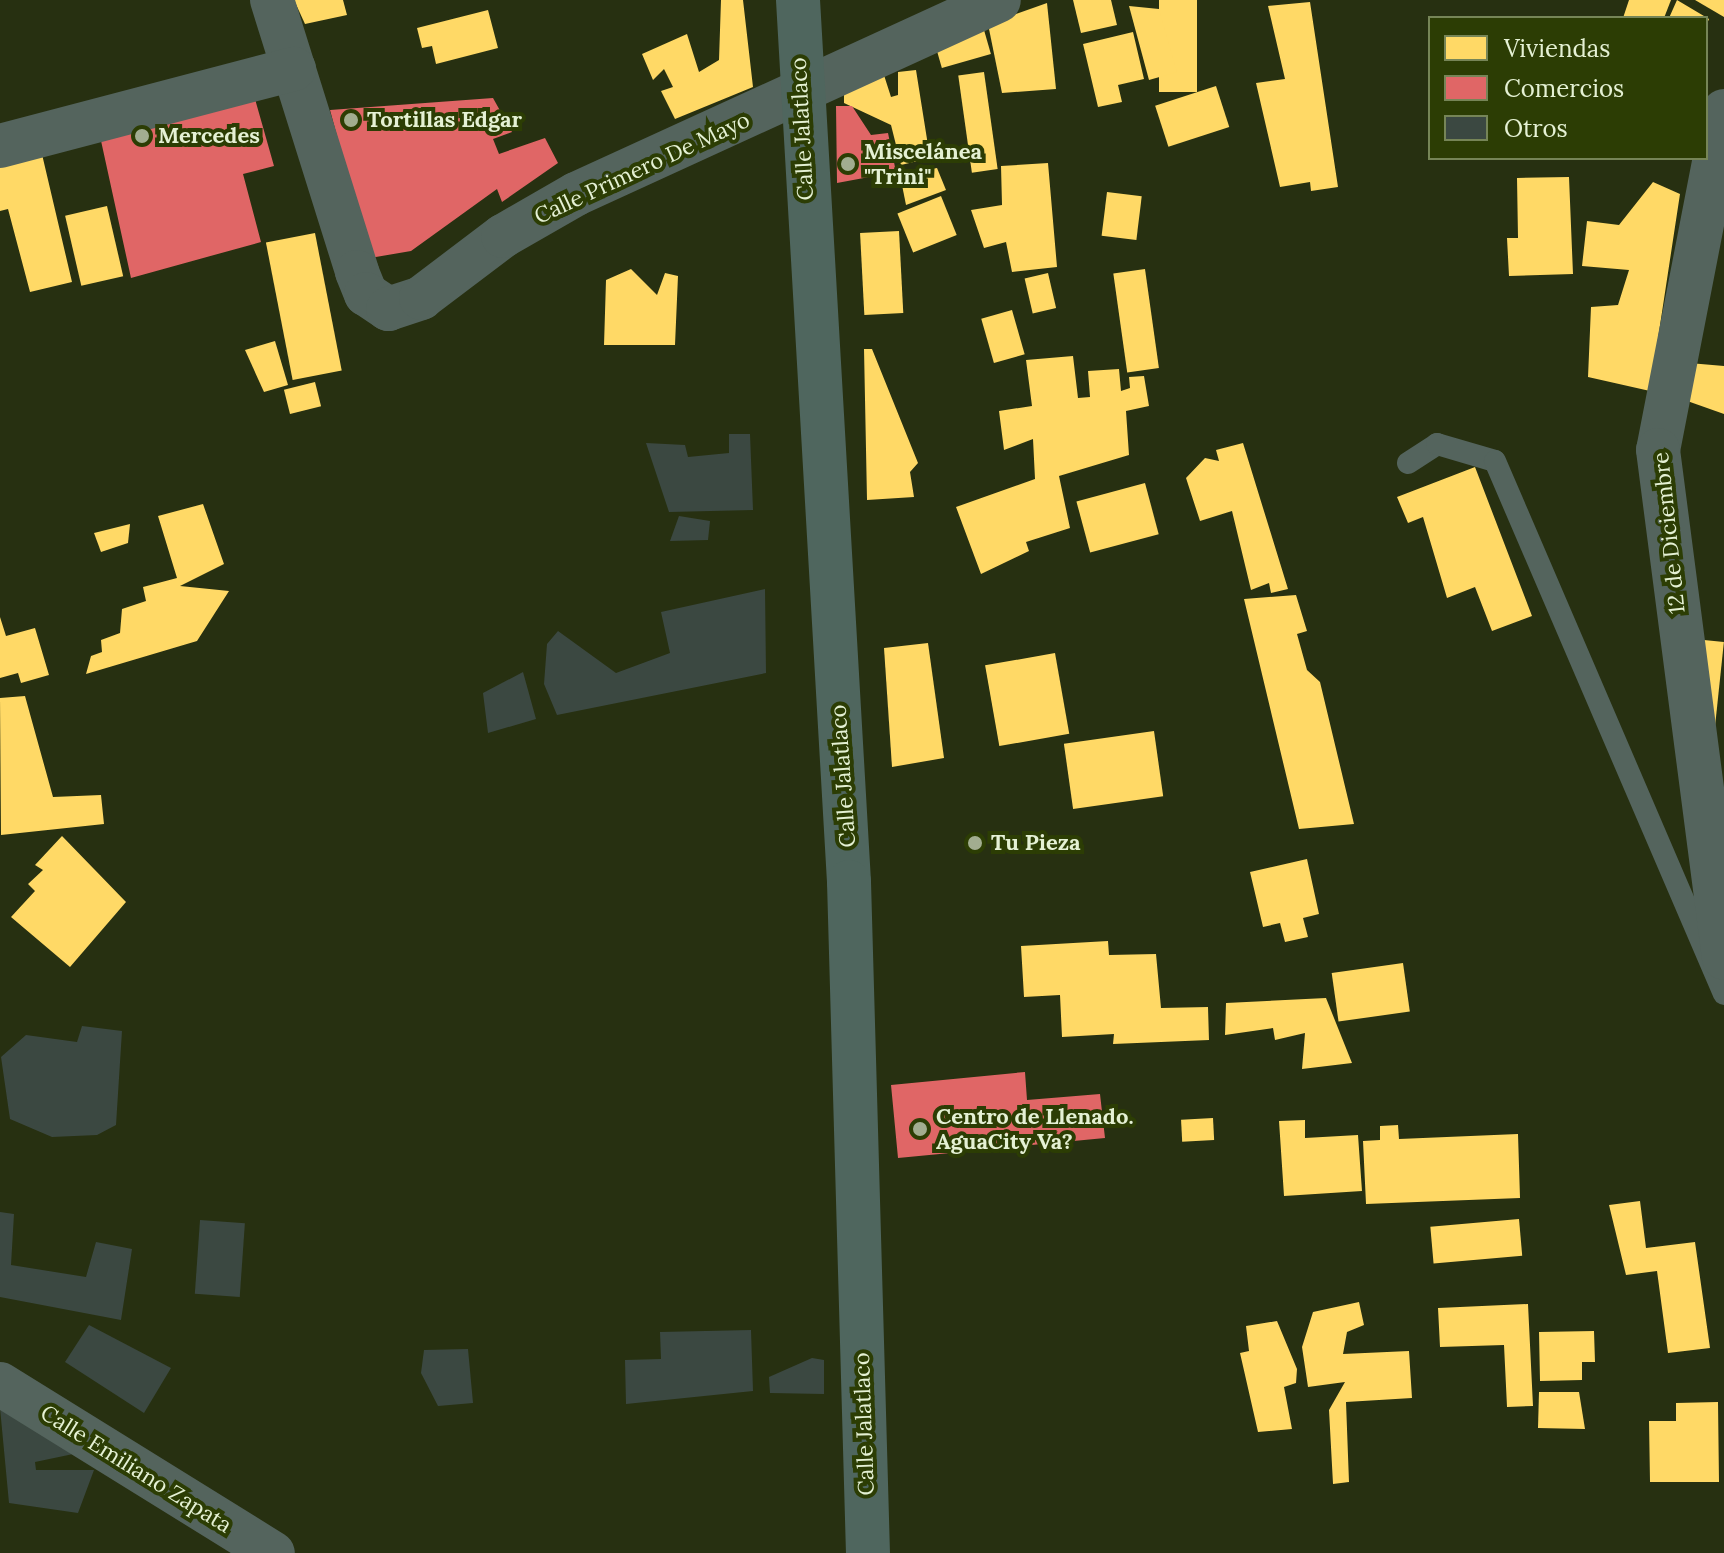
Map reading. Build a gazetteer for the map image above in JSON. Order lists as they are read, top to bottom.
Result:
{
  "streets": {
    "main road": ["Calle Jalatlaco"],
    "street": ["Calle Primero De Mayo", "12 de Diciembre", "Calle Emiliano Zapata"]
  },
  "crossings": [
    ["Calle Jalatlaco", "Calle Primero De Mayo"]
  ],
  "places": [
    "Tortillas Edgar",
    "Mercedes",
    "Miscelánea \"Trini\"",
    "Tu Pieza",
    "Centro de Llenado. AguaCity Va?"
  ],
  "legend": ["Viviendas", "Comercios", "Otros"]
}
